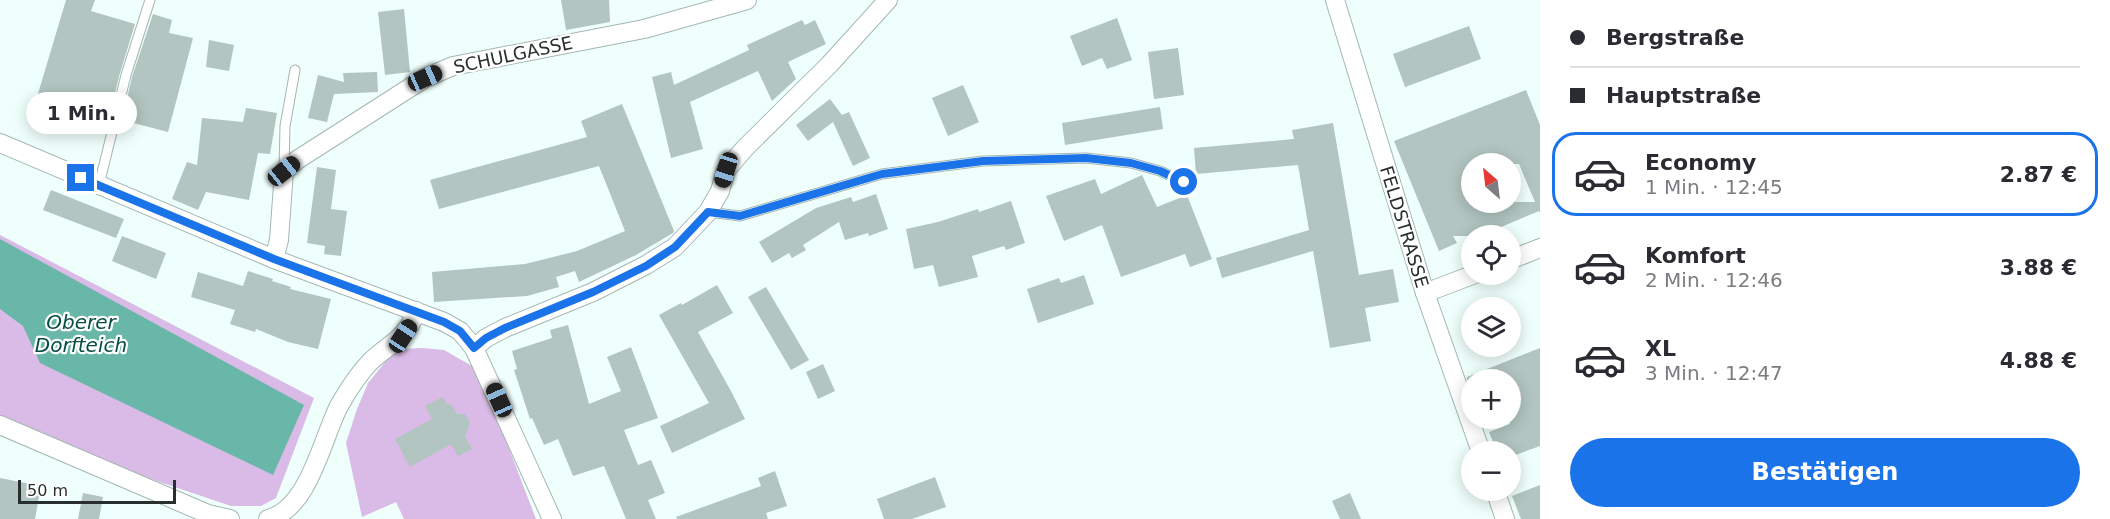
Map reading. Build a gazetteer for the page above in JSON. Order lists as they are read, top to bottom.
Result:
{
  "streets": {
    "street": ["SCHULGASSE", "FELDSTRASSE"]
  },
  "water": ["Oberer Dorfteich"],
  "scale_bar": "50 m",
  "north": "top left",
  "page": {
    "banner": ["Bergstraße", "Hauptstraße"],
    "bubble": "1 Min.",
    "list": [
      {
        "name": "Economy",
        "note": "1 Min. · 12:45",
        "value": "2.87 €"
      },
      {
        "name": "Komfort",
        "note": "2 Min. · 12:46",
        "value": "3.88 €"
      },
      {
        "name": "XL",
        "note": "3 Min. · 12:47",
        "value": "4.88 €"
      }
    ],
    "map_buttons": ["+", "−"],
    "buttons": "Bestätigen",
    "scale": "50 m"
  }
}
